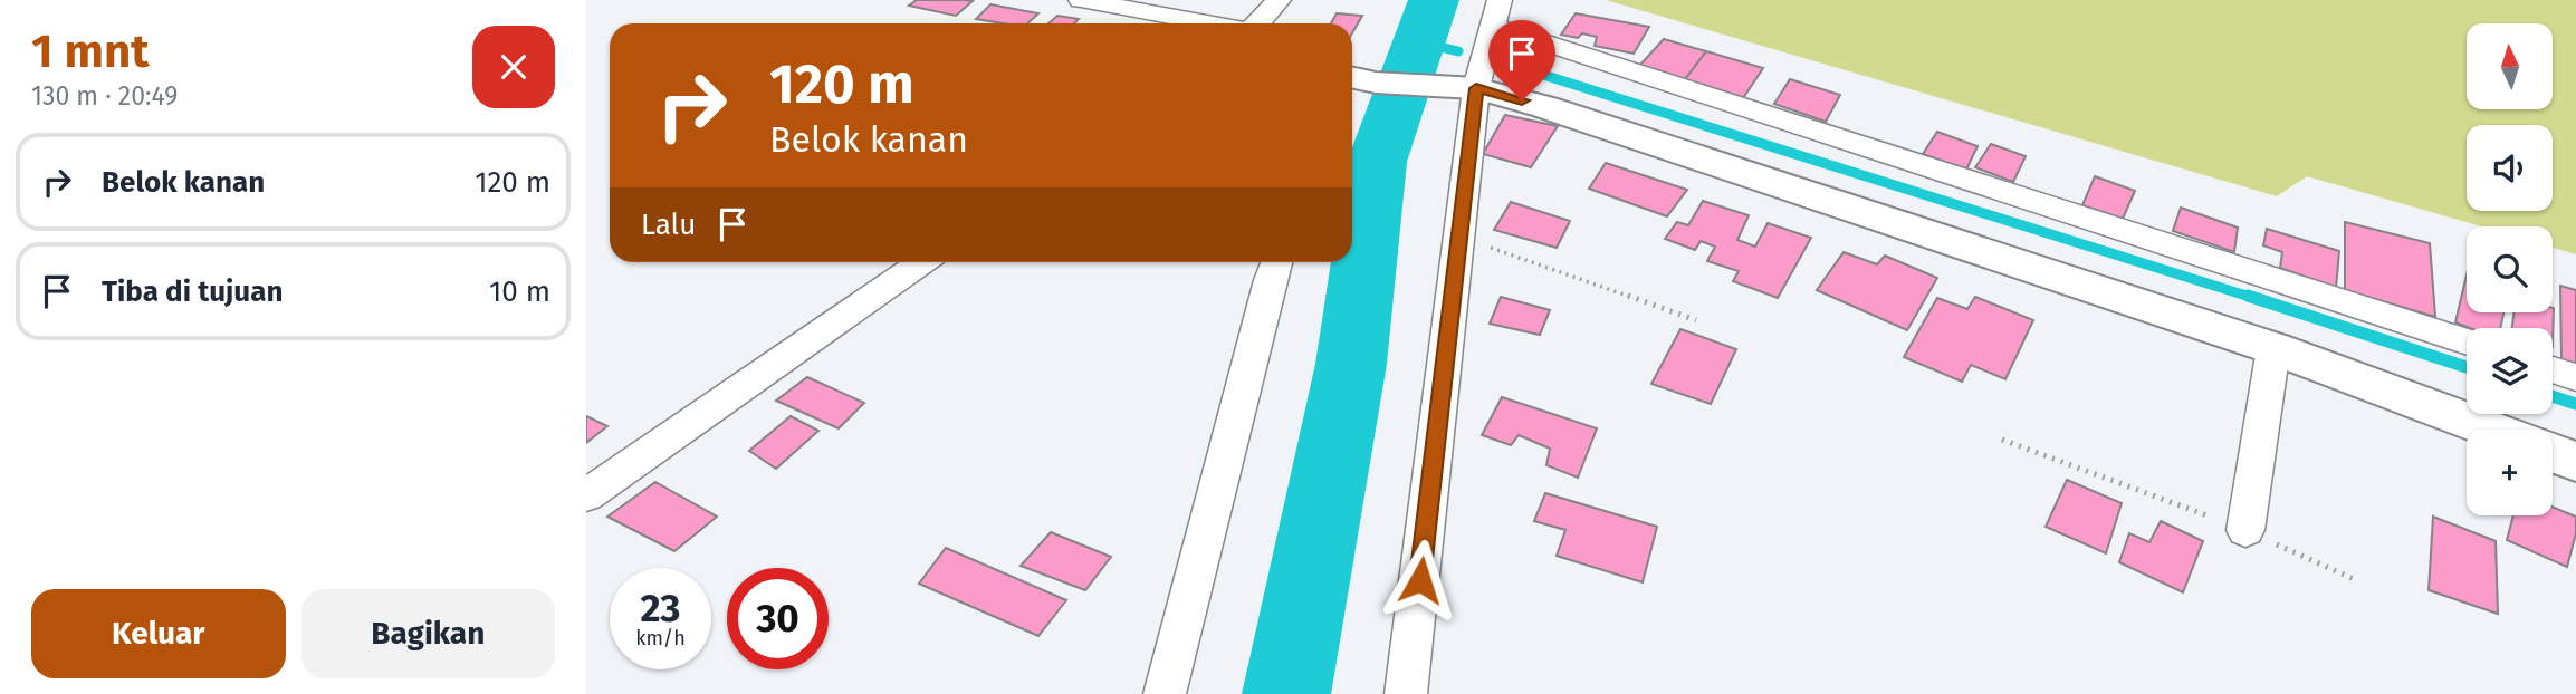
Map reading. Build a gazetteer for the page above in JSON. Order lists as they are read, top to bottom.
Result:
{
  "north": "top",
  "page": {
    "heading": ["1 mnt", "130 m · 20:49"],
    "map_buttons": "+",
    "turn": ["120 m", "Belok kanan"],
    "list": [
      {
        "name": "Belok kanan",
        "value": "120 m"
      },
      {
        "name": "Tiba di tujuan",
        "value": "10 m"
      }
    ],
    "then": "Lalu",
    "speed": "23 km/h",
    "limit": "30",
    "buttons": ["Keluar", "Bagikan"]
  }
}
